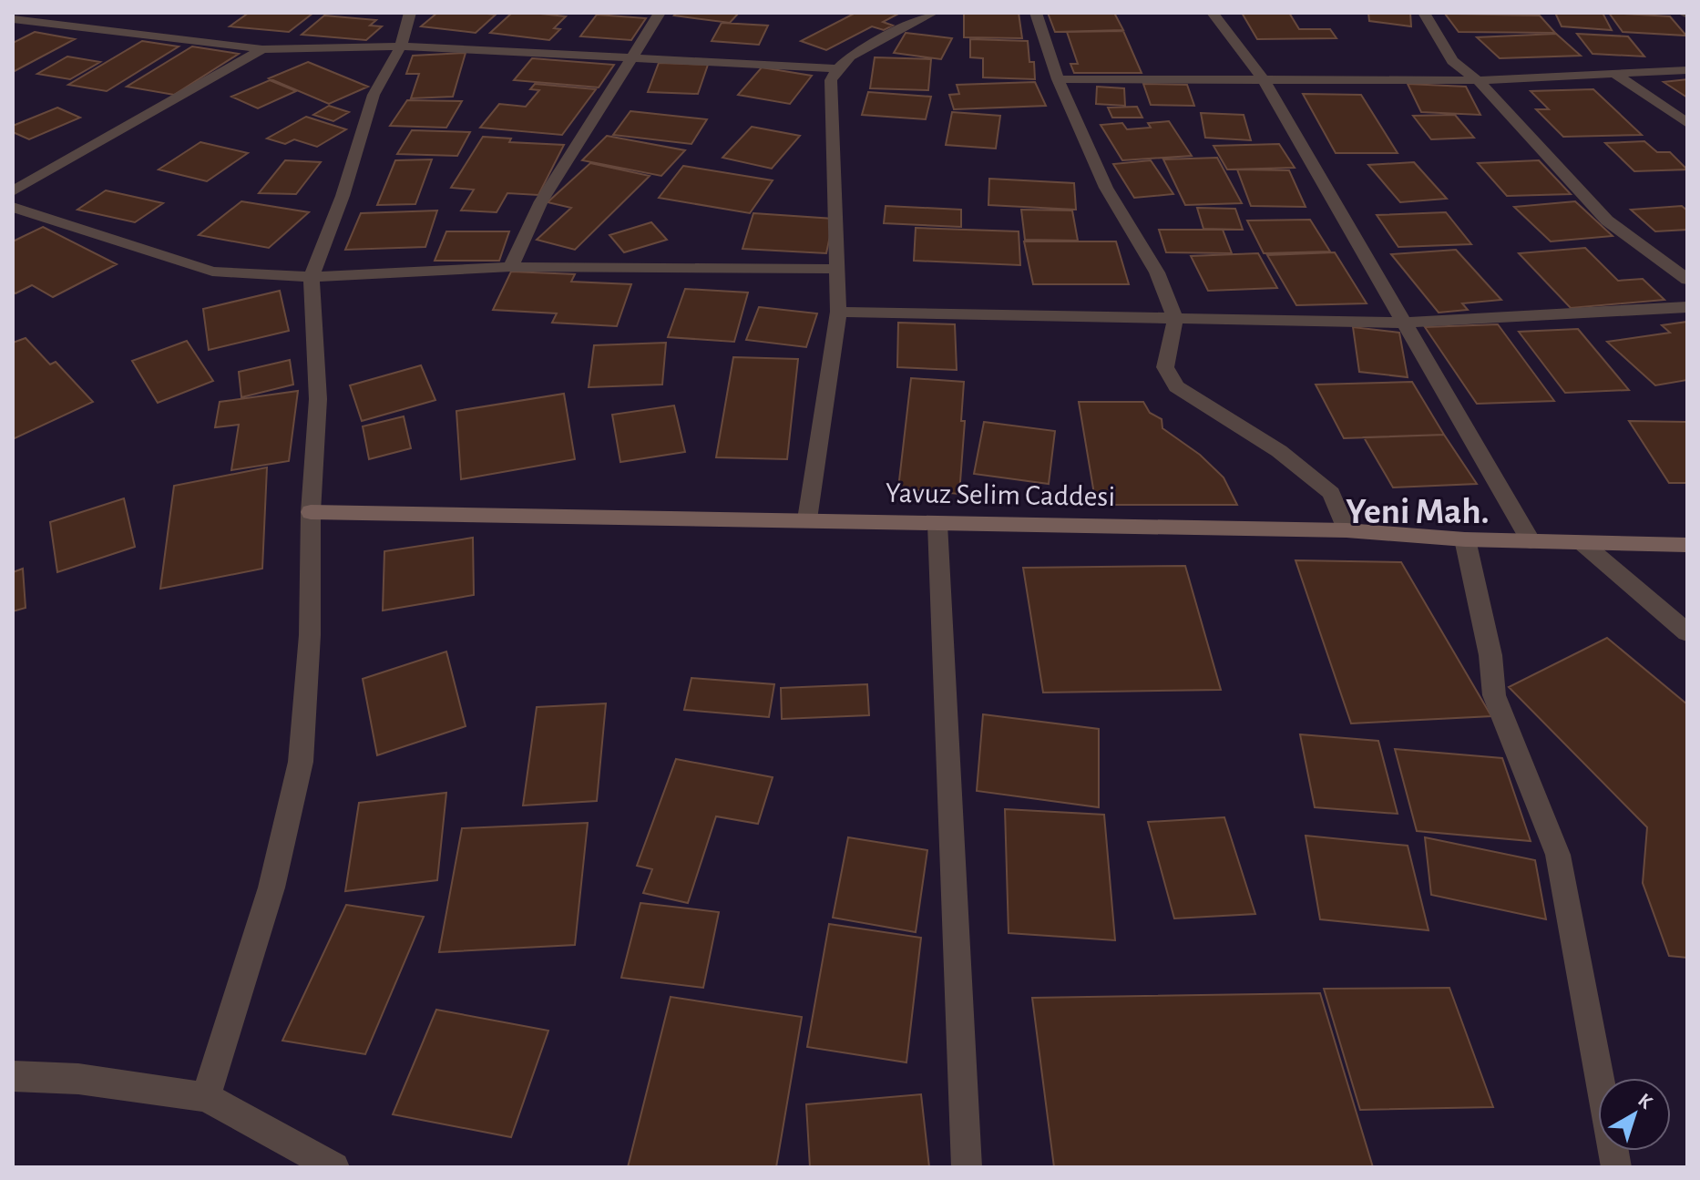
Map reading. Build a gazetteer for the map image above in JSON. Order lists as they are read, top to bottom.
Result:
{
  "streets": {
    "street": ["Yavuz Selim Caddesi"]
  },
  "districts": ["Yeni Mah."],
  "north": "top right"
}
